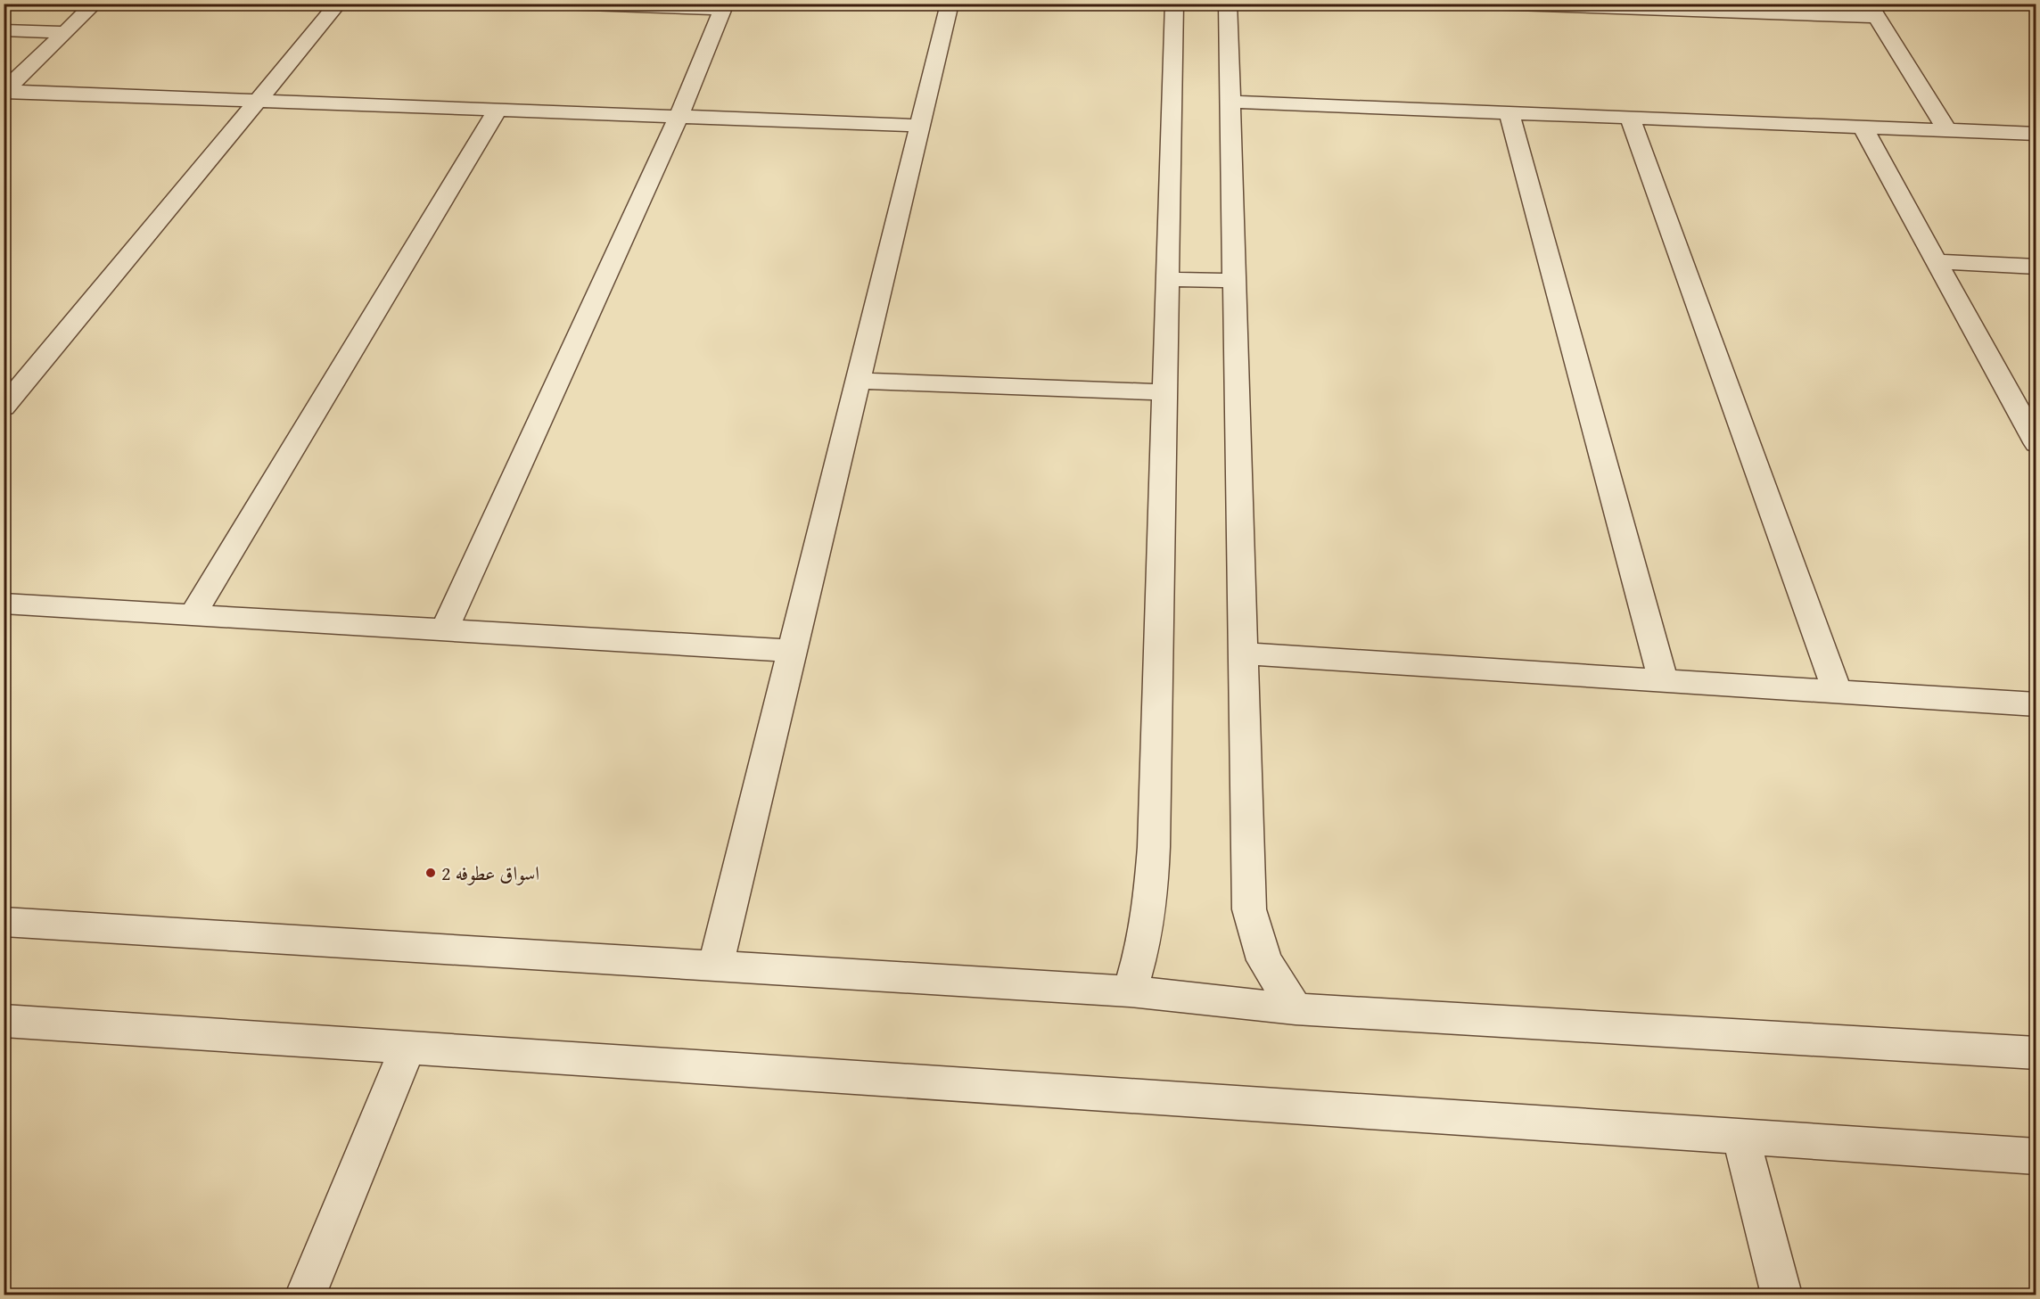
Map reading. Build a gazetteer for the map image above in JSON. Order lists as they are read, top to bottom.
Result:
{
  "places": ["اسواق عطوفه 2"]
}
